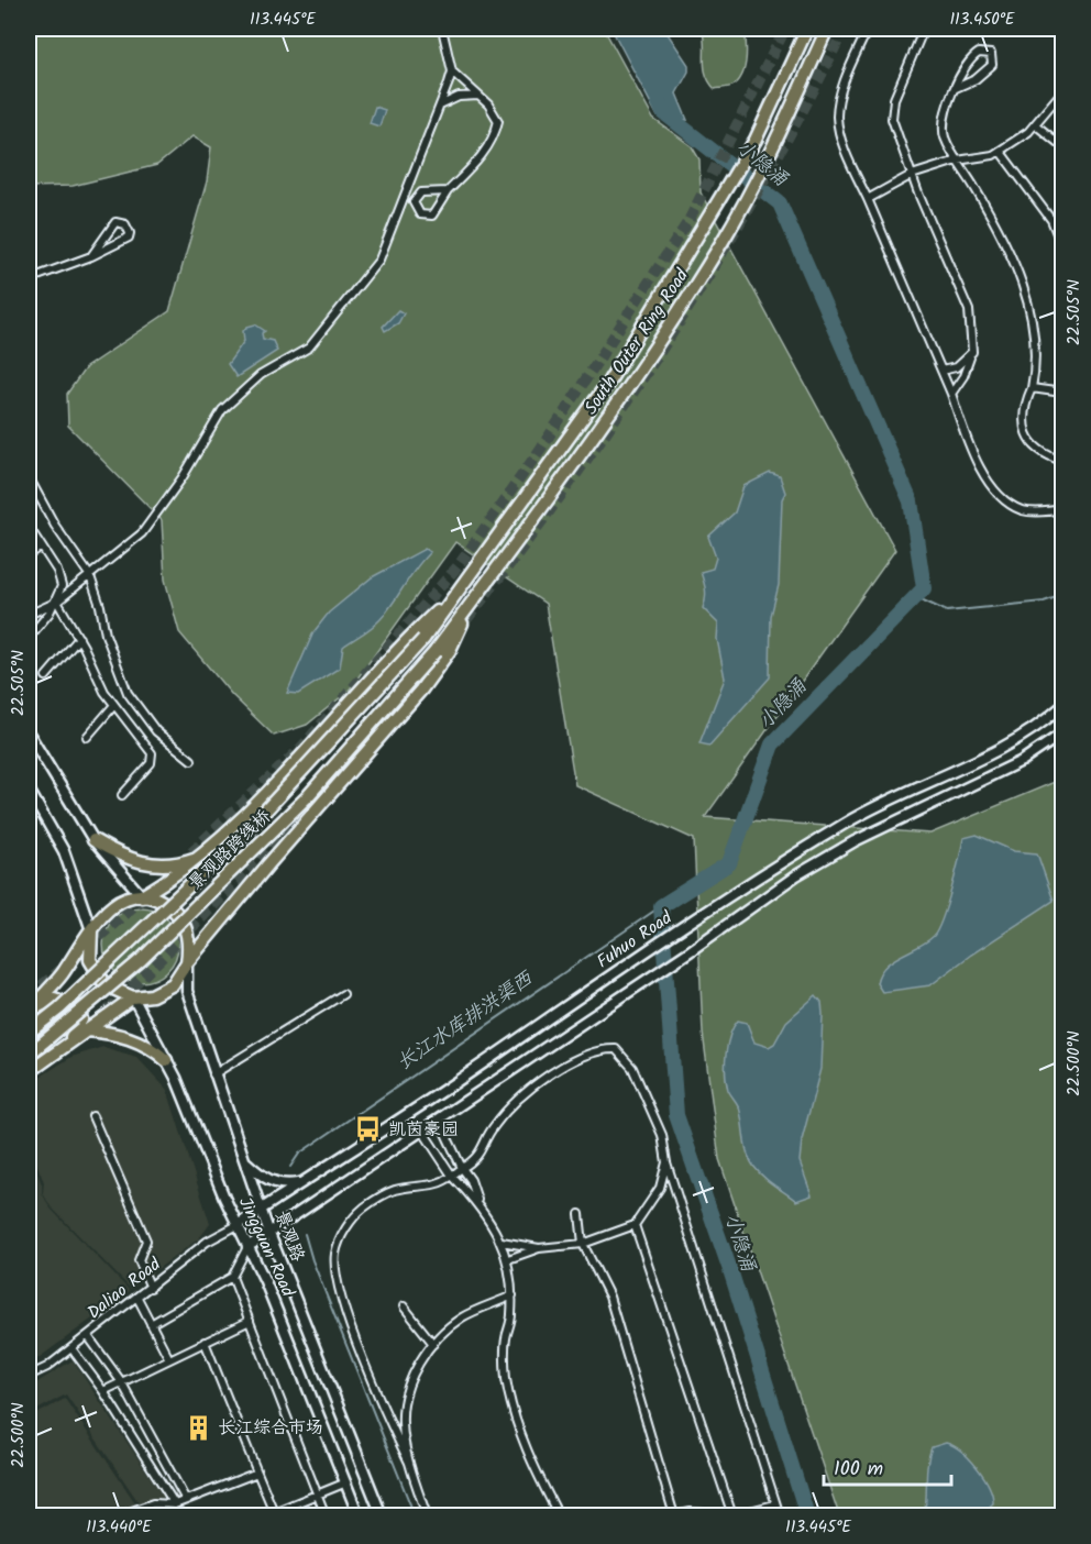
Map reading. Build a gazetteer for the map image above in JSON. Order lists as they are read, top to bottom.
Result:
{
  "streets": {
    "highway": ["South Outer Ring Road", "景观路跨线桥"],
    "street": [
      "Fuhuo Road",
      "景观路",
      "Jingguan Road",
      "Daliao Road"
    ]
  },
  "crossings": [
    ["South Outer Ring Road", "景观路跨线桥"],
    ["Fuhuo Road", "景观路"],
    ["Fuhuo Road", "Jingguan Road"],
    ["Fuhuo Road", "Daliao Road"],
    ["景观路", "Jingguan Road"],
    ["Jingguan Road", "Daliao Road"]
  ],
  "water": ["小隐涌", "长江水库排洪渠西"],
  "places": {
    "bus stop": ["凯茵豪园"],
    "building": ["长江综合市场"]
  },
  "scale_bar": "100 m",
  "coordinates": [
    "113.445°E",
    "113.450°E",
    "22.505°N",
    "22.500°N",
    "113.440°E"
  ]
}
